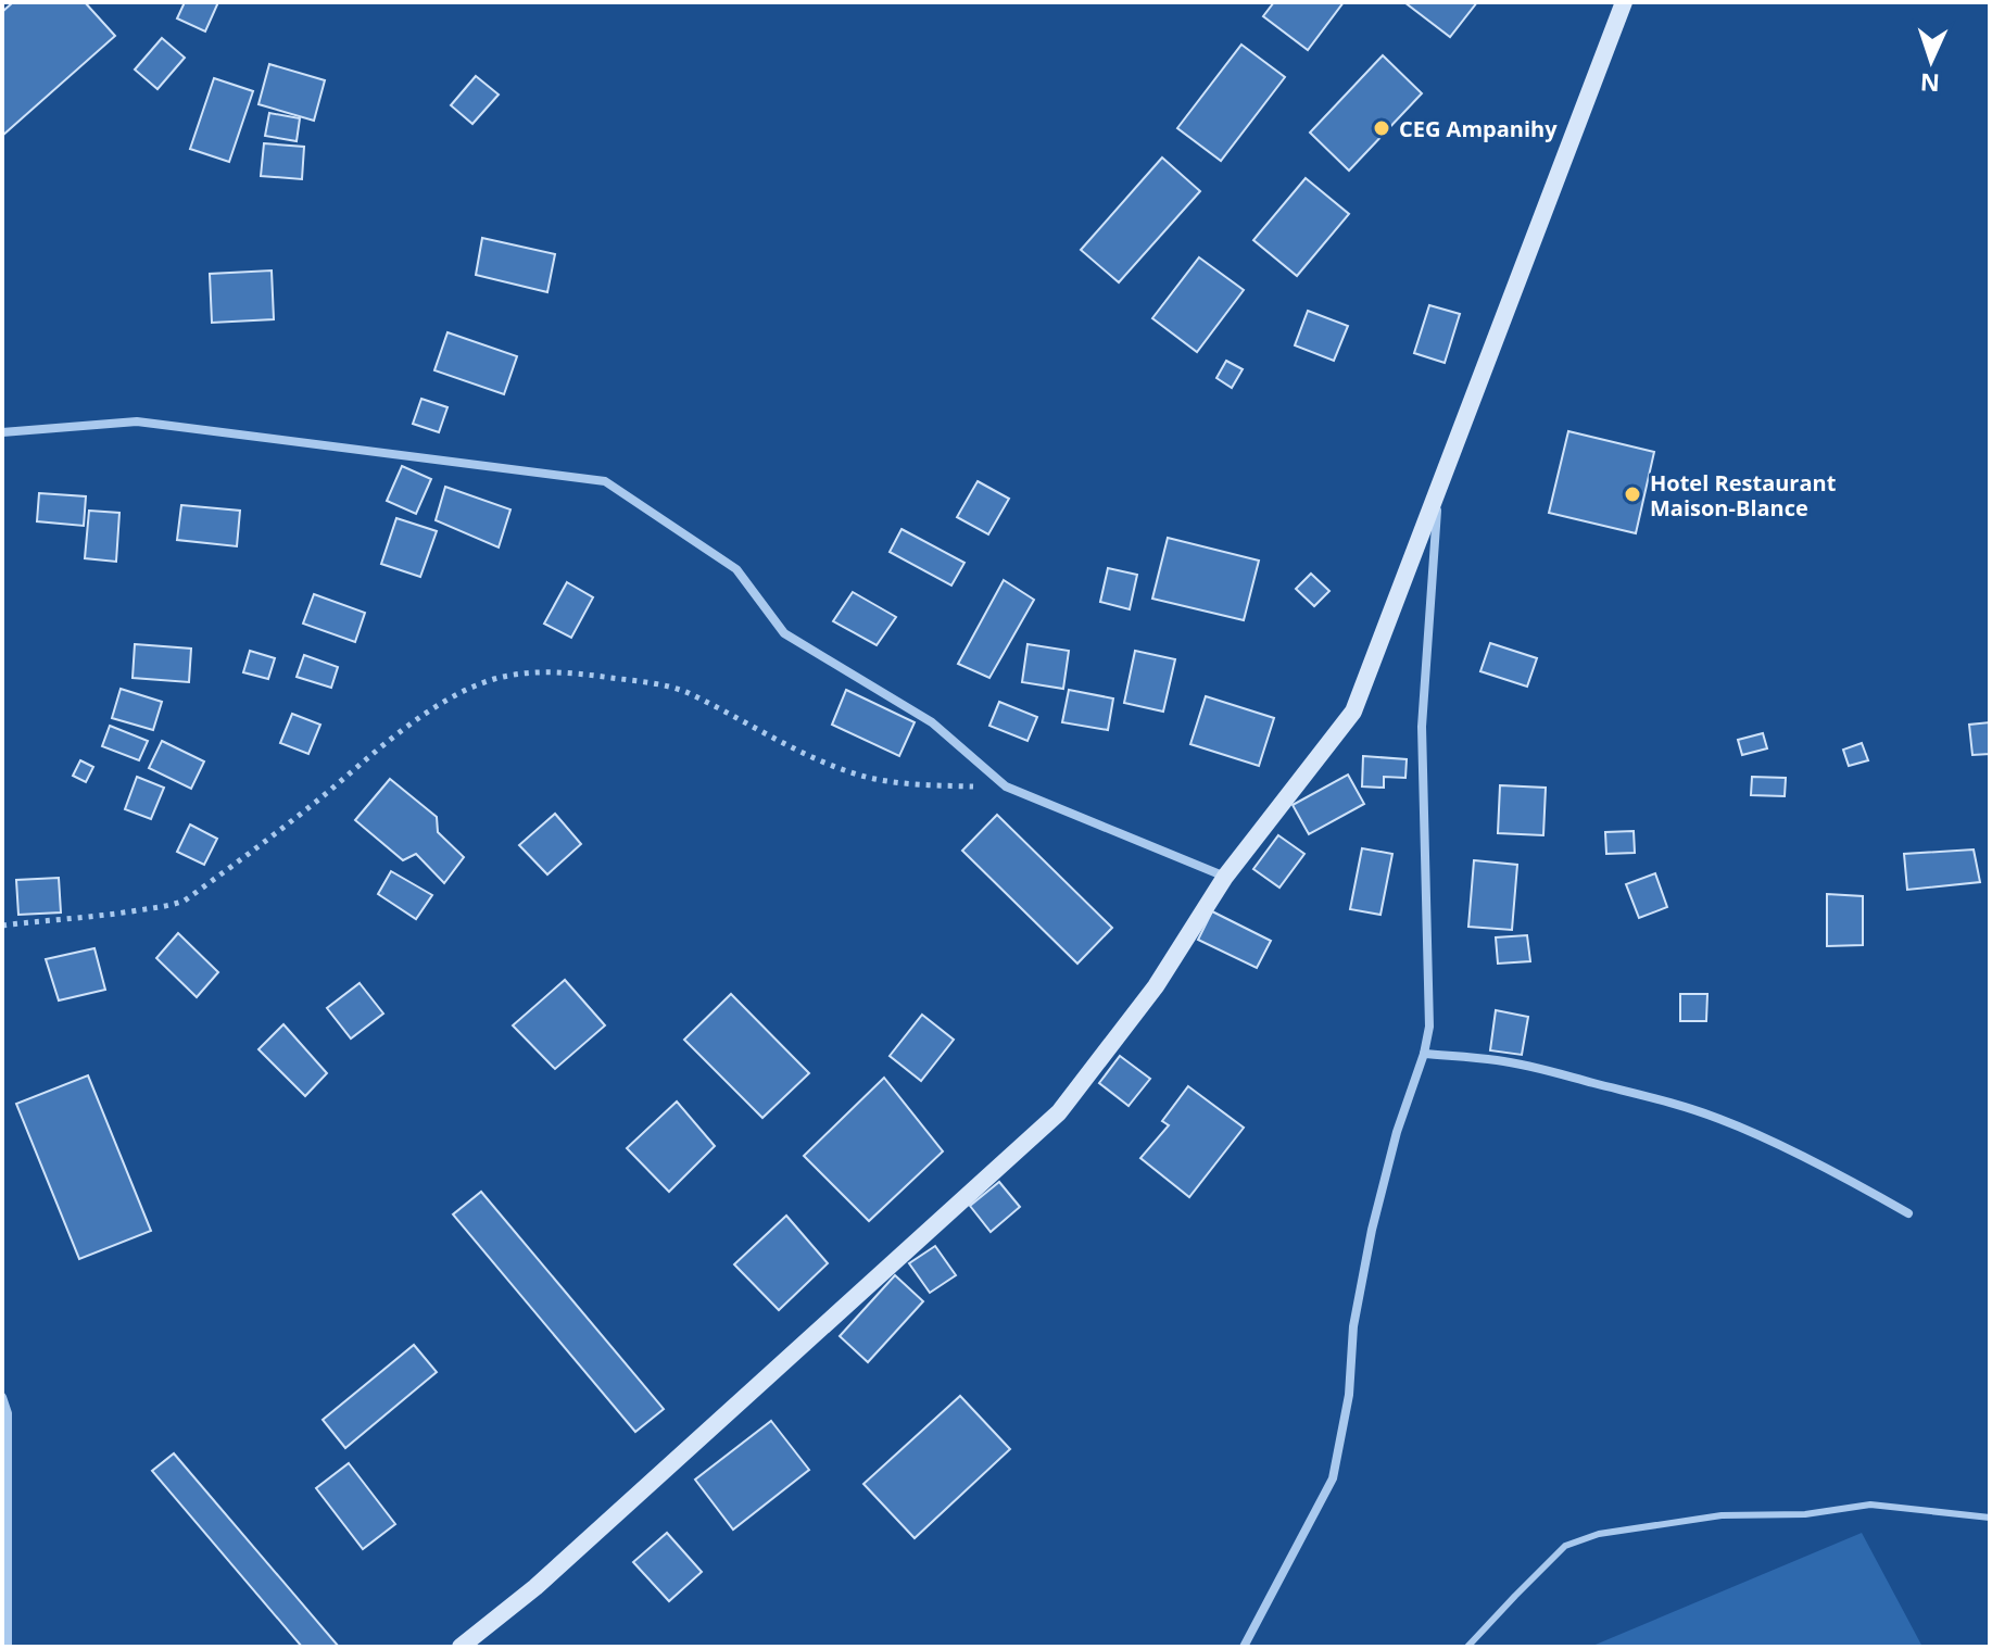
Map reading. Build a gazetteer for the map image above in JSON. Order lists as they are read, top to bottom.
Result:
{
  "places": ["CEG Ampanihy", "Hotel Restaurant Maison-Blance"],
  "north": "bottom"
}
